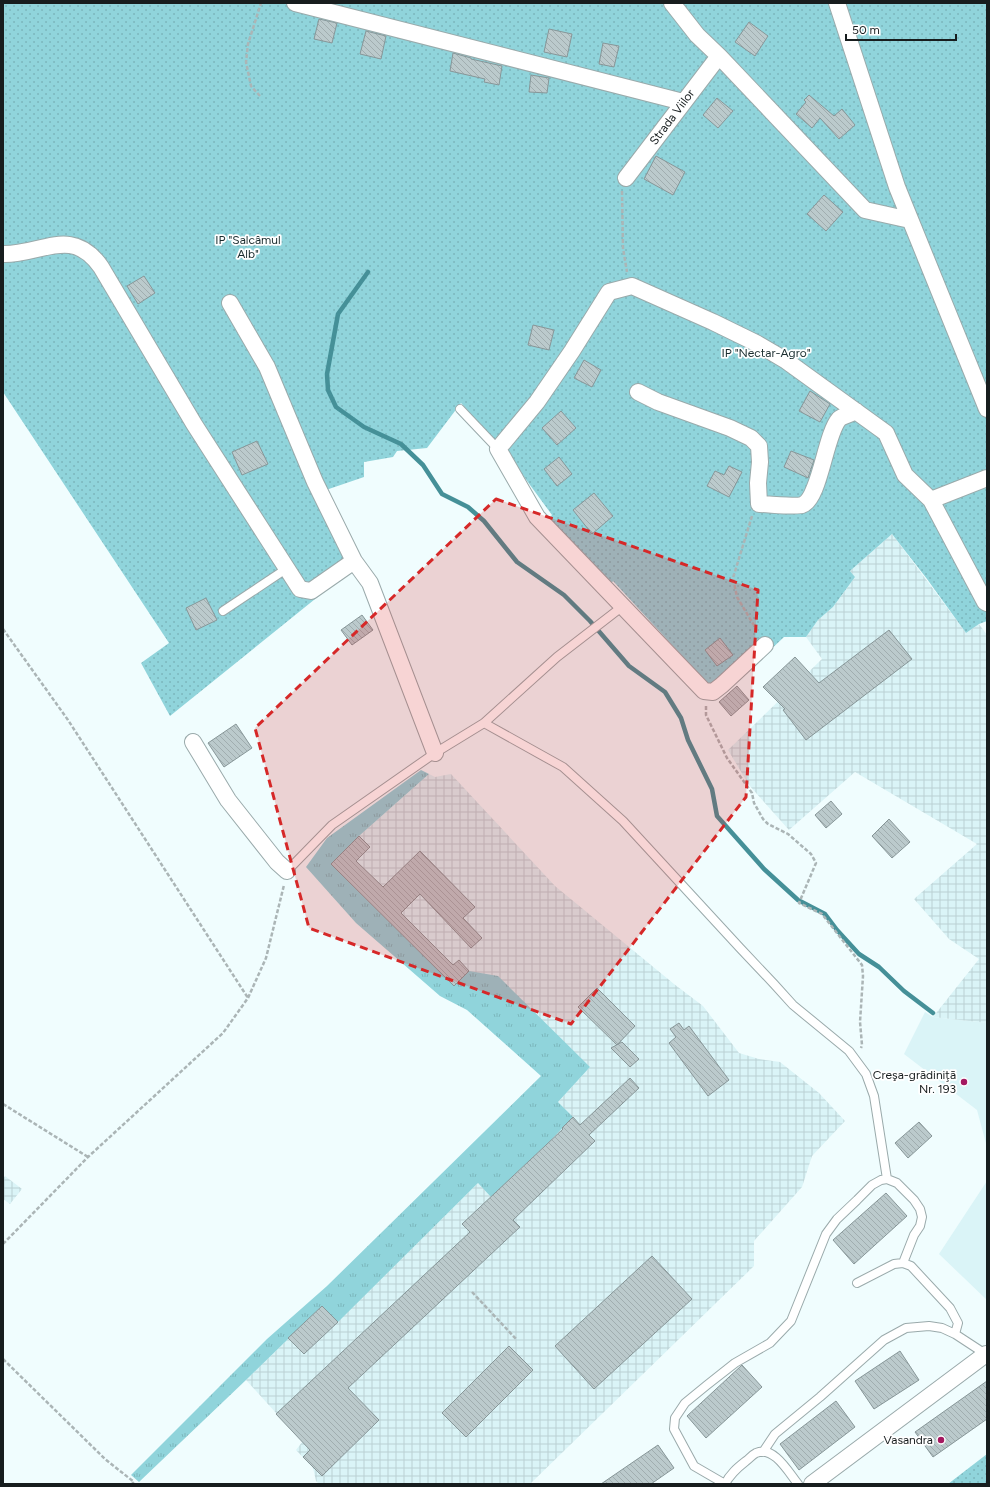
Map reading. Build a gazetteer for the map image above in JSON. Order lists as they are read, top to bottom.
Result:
{
  "streets": {
    "street": ["Strada Viilor"]
  },
  "parks": ["IP \"Salcâmul Alb\"", "IP \"Nectar-Agro\""],
  "places": ["Creşa-grădiniţă Nr. 193", "Vasandra"],
  "scale_bar": "50 m"
}
